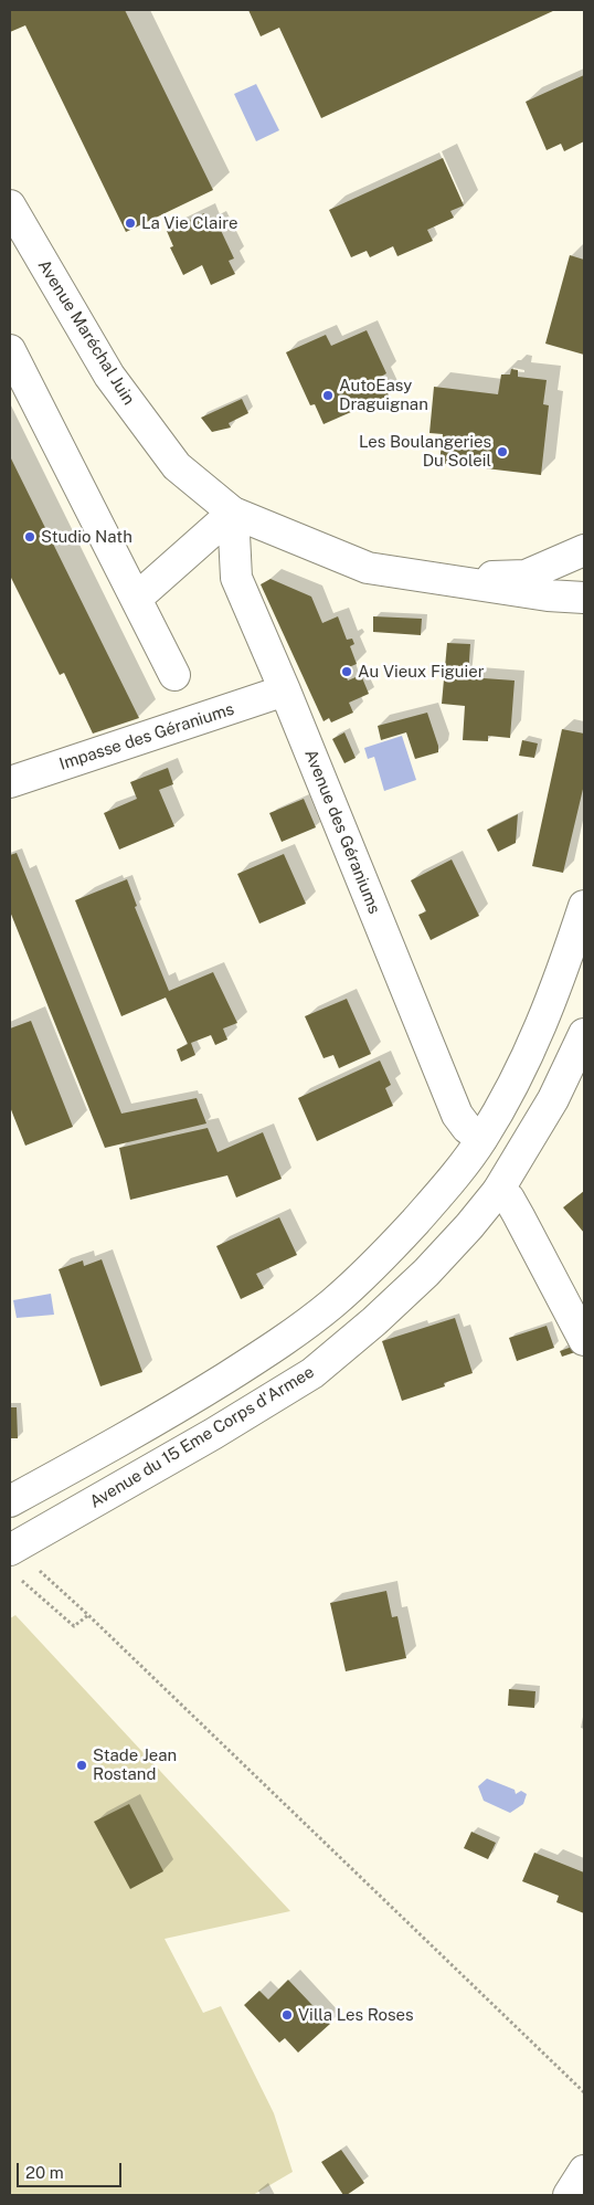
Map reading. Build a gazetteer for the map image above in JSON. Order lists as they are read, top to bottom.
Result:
{
  "streets": {
    "main road": [
      "Avenue Maréchal Juin",
      "Impasse des Géraniums",
      "Avenue des Géraniums",
      "Avenue du 15 Eme Corps d'Armee"
    ]
  },
  "crossings": [
    ["Avenue Maréchal Juin", "Avenue des Géraniums"],
    ["Impasse des Géraniums", "Avenue des Géraniums"]
  ],
  "places": [
    "La Vie Claire",
    "AutoEasy Draguignan",
    "Les Boulangeries Du Soleil",
    "Studio Nath",
    "Au Vieux Figuier",
    "Stade Jean Rostand",
    "Villa Les Roses"
  ],
  "scale_bar": "20 m"
}
